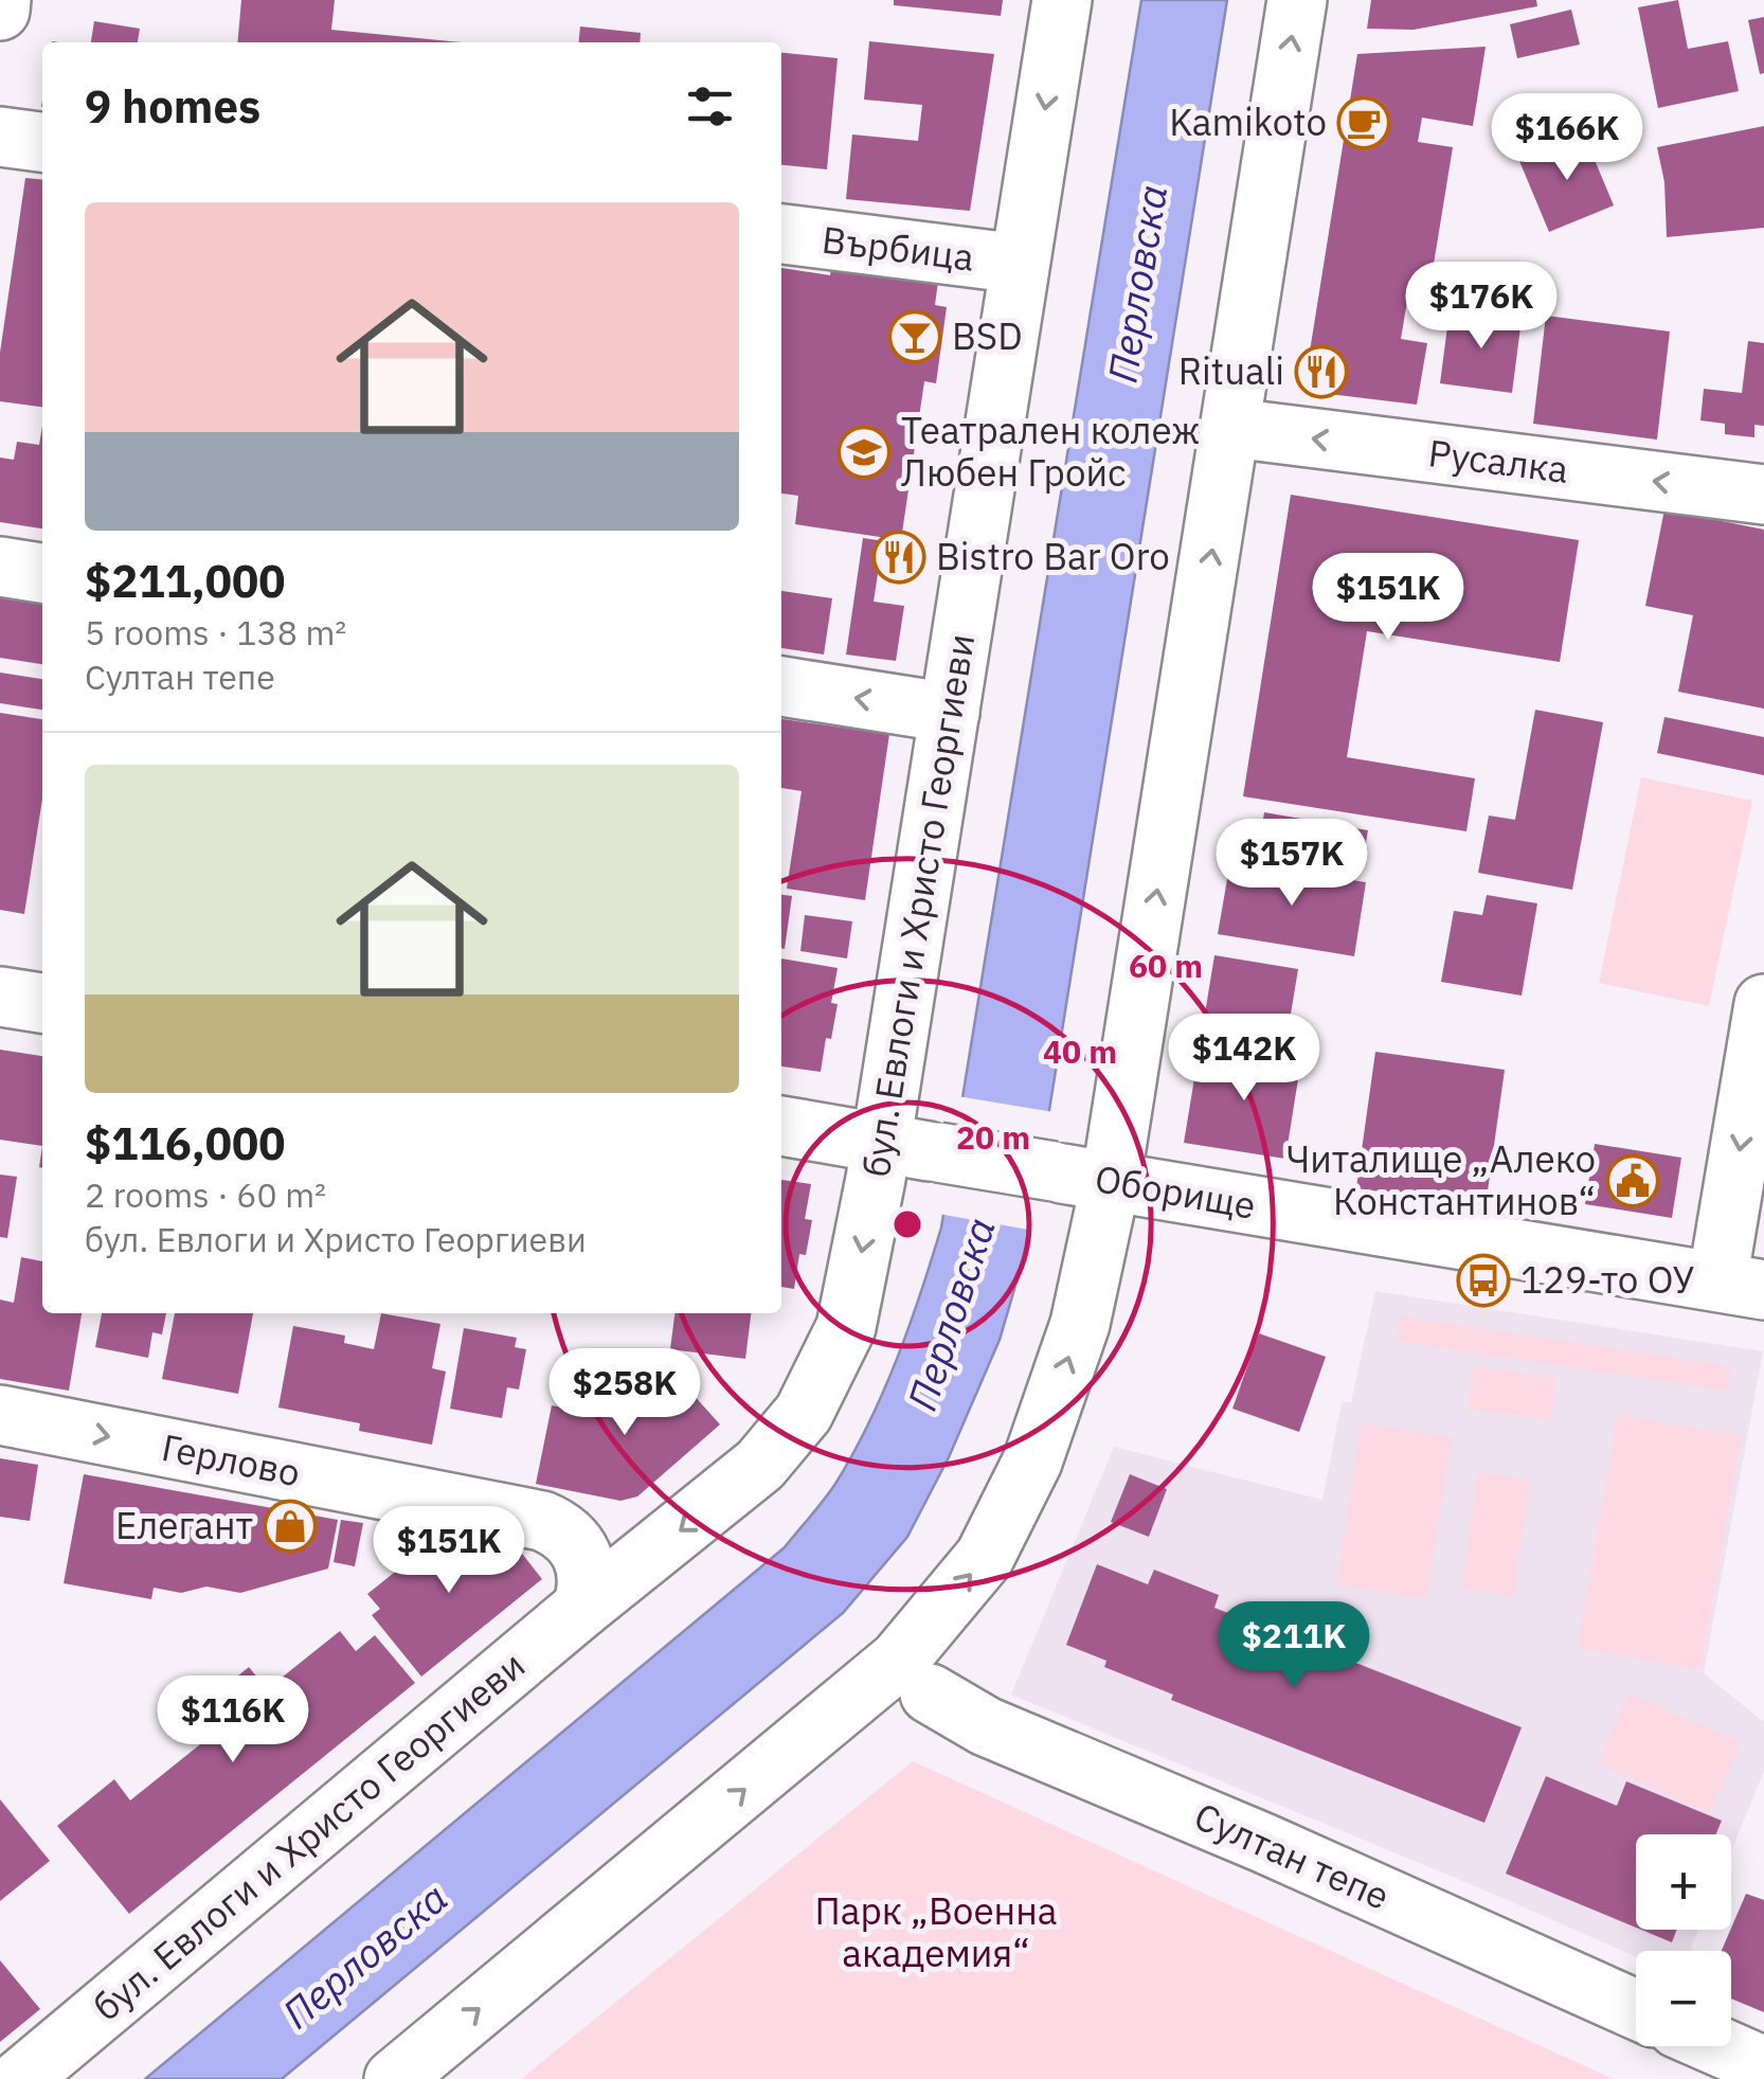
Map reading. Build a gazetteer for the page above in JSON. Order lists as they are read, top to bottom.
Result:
{
  "streets": {
    "main road": [
      "Върбица",
      "Русалка",
      "бул. Евлоги и Христо Георгиеви",
      "Оборище",
      "Герлово",
      "Султан тепе"
    ]
  },
  "crossings": [
    ["Върбица", "бул. Евлоги и Христо Георгиеви"],
    ["бул. Евлоги и Христо Георгиеви", "Оборище"],
    ["бул. Евлоги и Христо Георгиеви", "Герлово"]
  ],
  "one_way": ["Русалка", "Герлово"],
  "water": ["Перловска"],
  "parks": ["Парк „Военна академия“"],
  "places": {
    "cafe": ["Kamikoto"],
    "bar": ["BSD"],
    "restaurant": ["Rituali", "Bistro Bar Oro"],
    "school or university": ["Театрален колеж Любен Гройс"],
    "public building": ["Читалище „Алеко Константинов“"],
    "bus stop": ["129-то ОУ"],
    "shop": ["Елегант"]
  },
  "page": {
    "heading": "9 homes",
    "price": [
      "$166K",
      "$176K",
      "$151K",
      "$157K",
      "$142K",
      "$258K",
      "$151K",
      "$211K",
      "$116K"
    ],
    "list": [
      {
        "name": "$211,000",
        "note": "5 rooms · 138 m² · Султан тепе"
      },
      {
        "name": "$116,000",
        "note": "2 rooms · 60 m² · бул. Евлоги и Христо Георгиеви"
      }
    ],
    "map_buttons": ["+", "−"]
  },
  "rings": ["60 m", "40 m", "20 m"]
}
